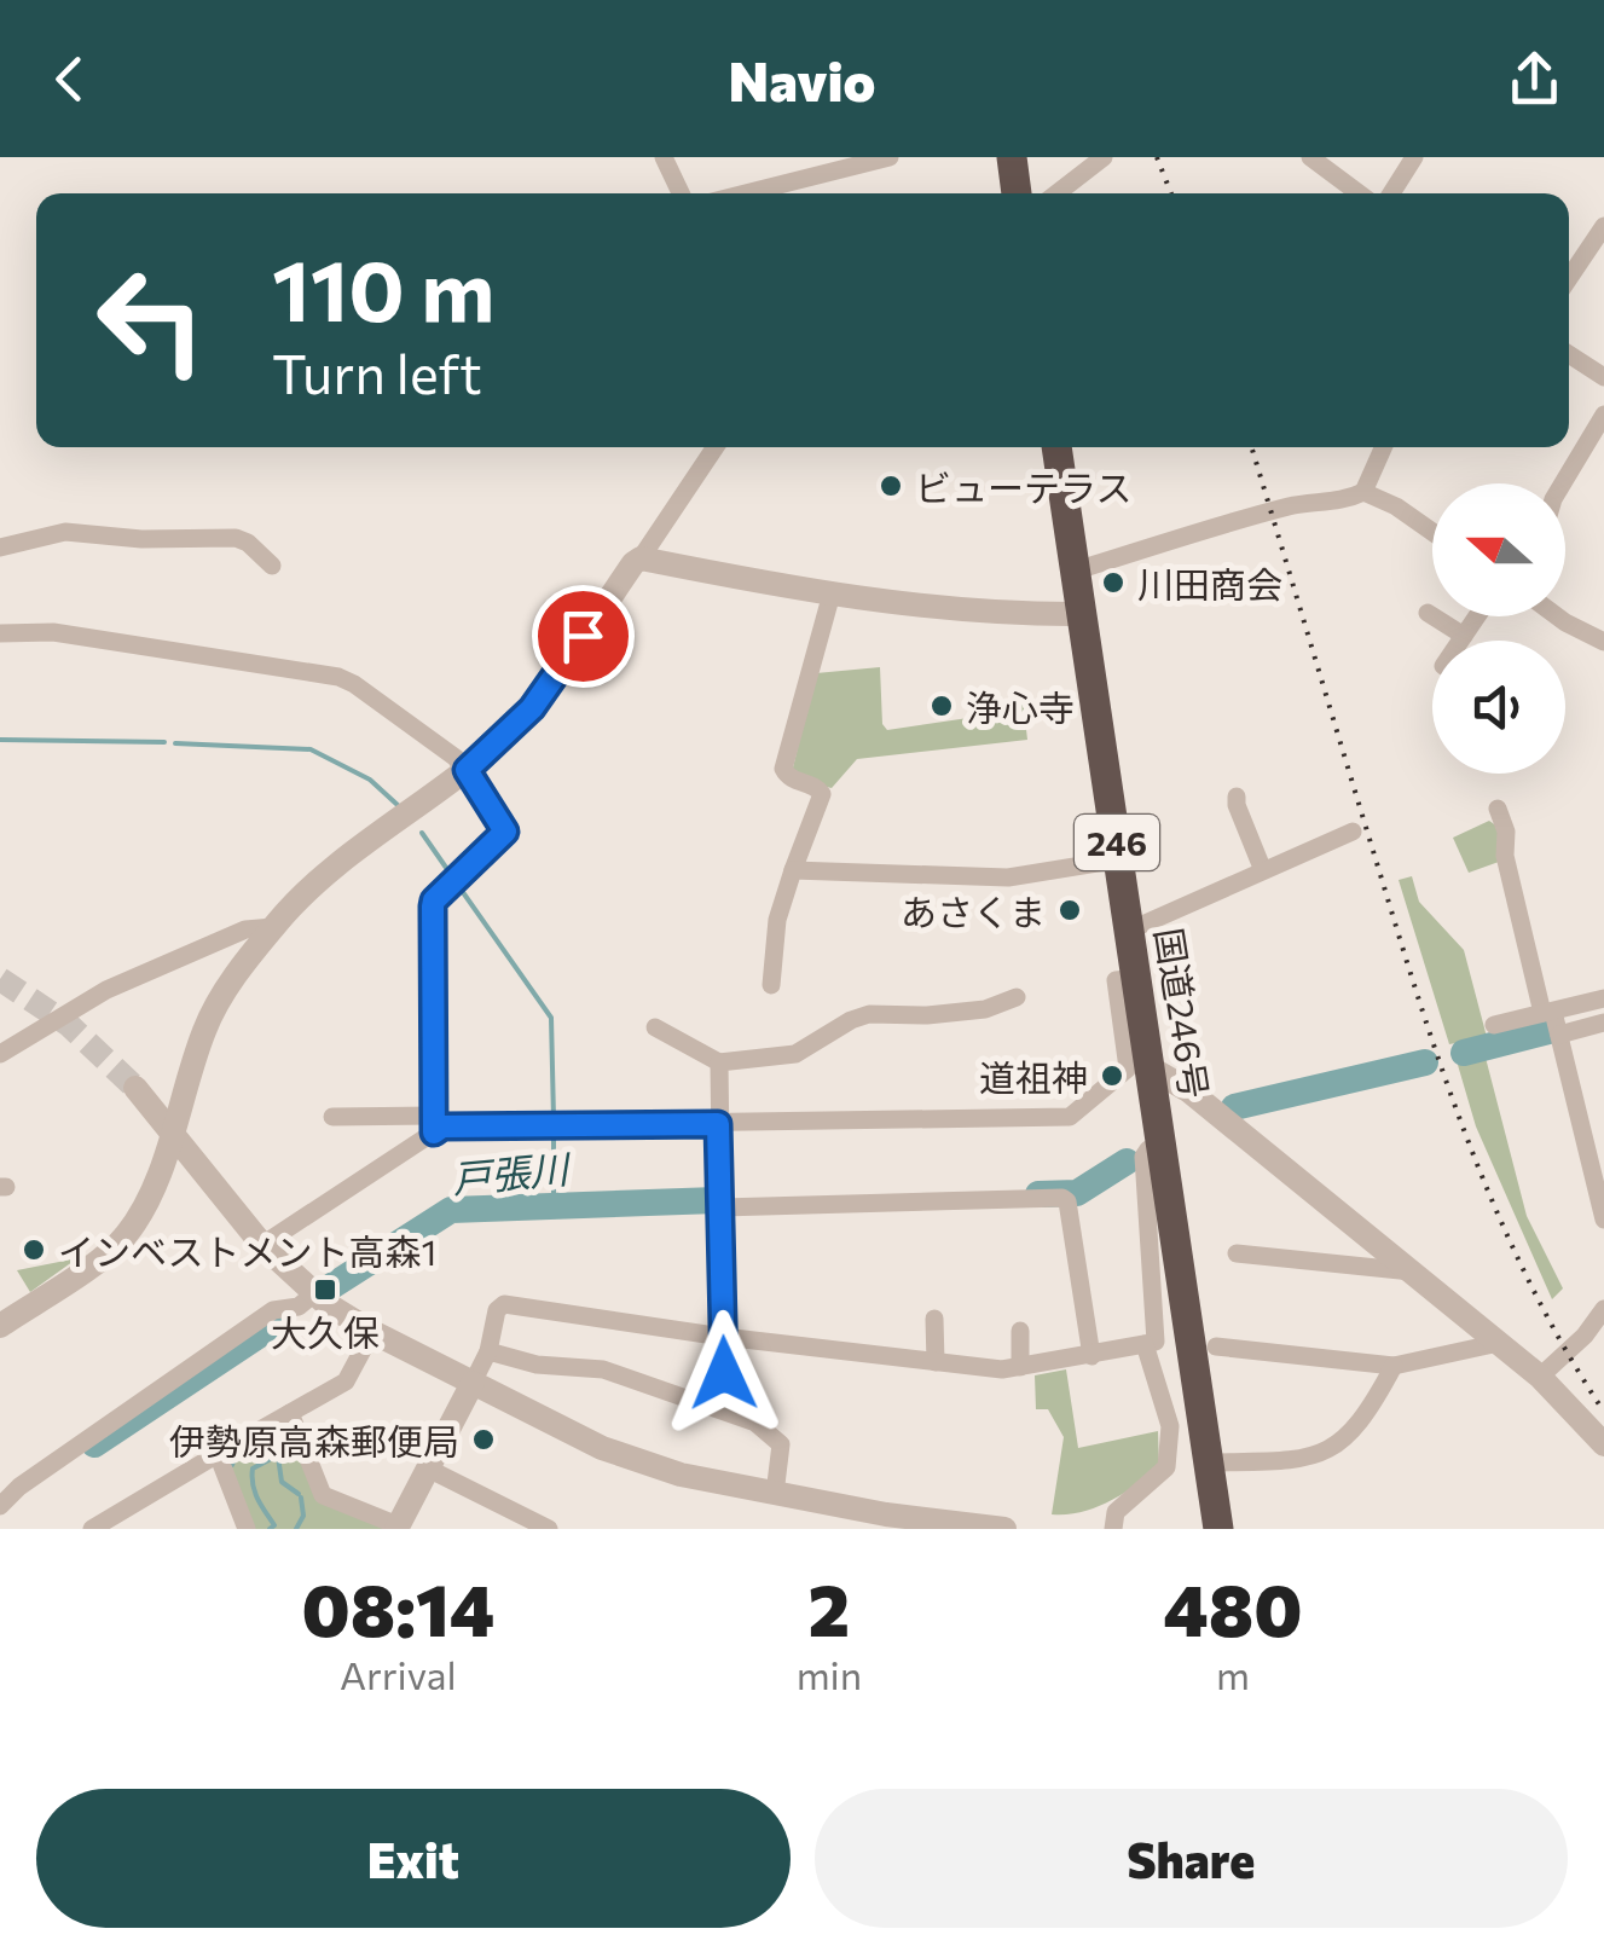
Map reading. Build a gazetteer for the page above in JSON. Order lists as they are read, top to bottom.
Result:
{
  "streets": {
    "highway": ["246", "国道246号"]
  },
  "water": ["戸張川"],
  "places": {
    "other": [
      "ビューテラス",
      "川田商会",
      "浄心寺",
      "あさくま",
      "道祖神",
      "インベストメント高森1",
      "伊勢原高森郵便局"
    ],
    "transit": ["大久保"]
  },
  "north": "left",
  "page": {
    "header": "Navio",
    "turn": ["110 m", "Turn left"],
    "eta": [
      "08:14",
      "Arrival",
      "2",
      "min",
      "480",
      "m"
    ],
    "buttons": ["Exit", "Share"]
  }
}
